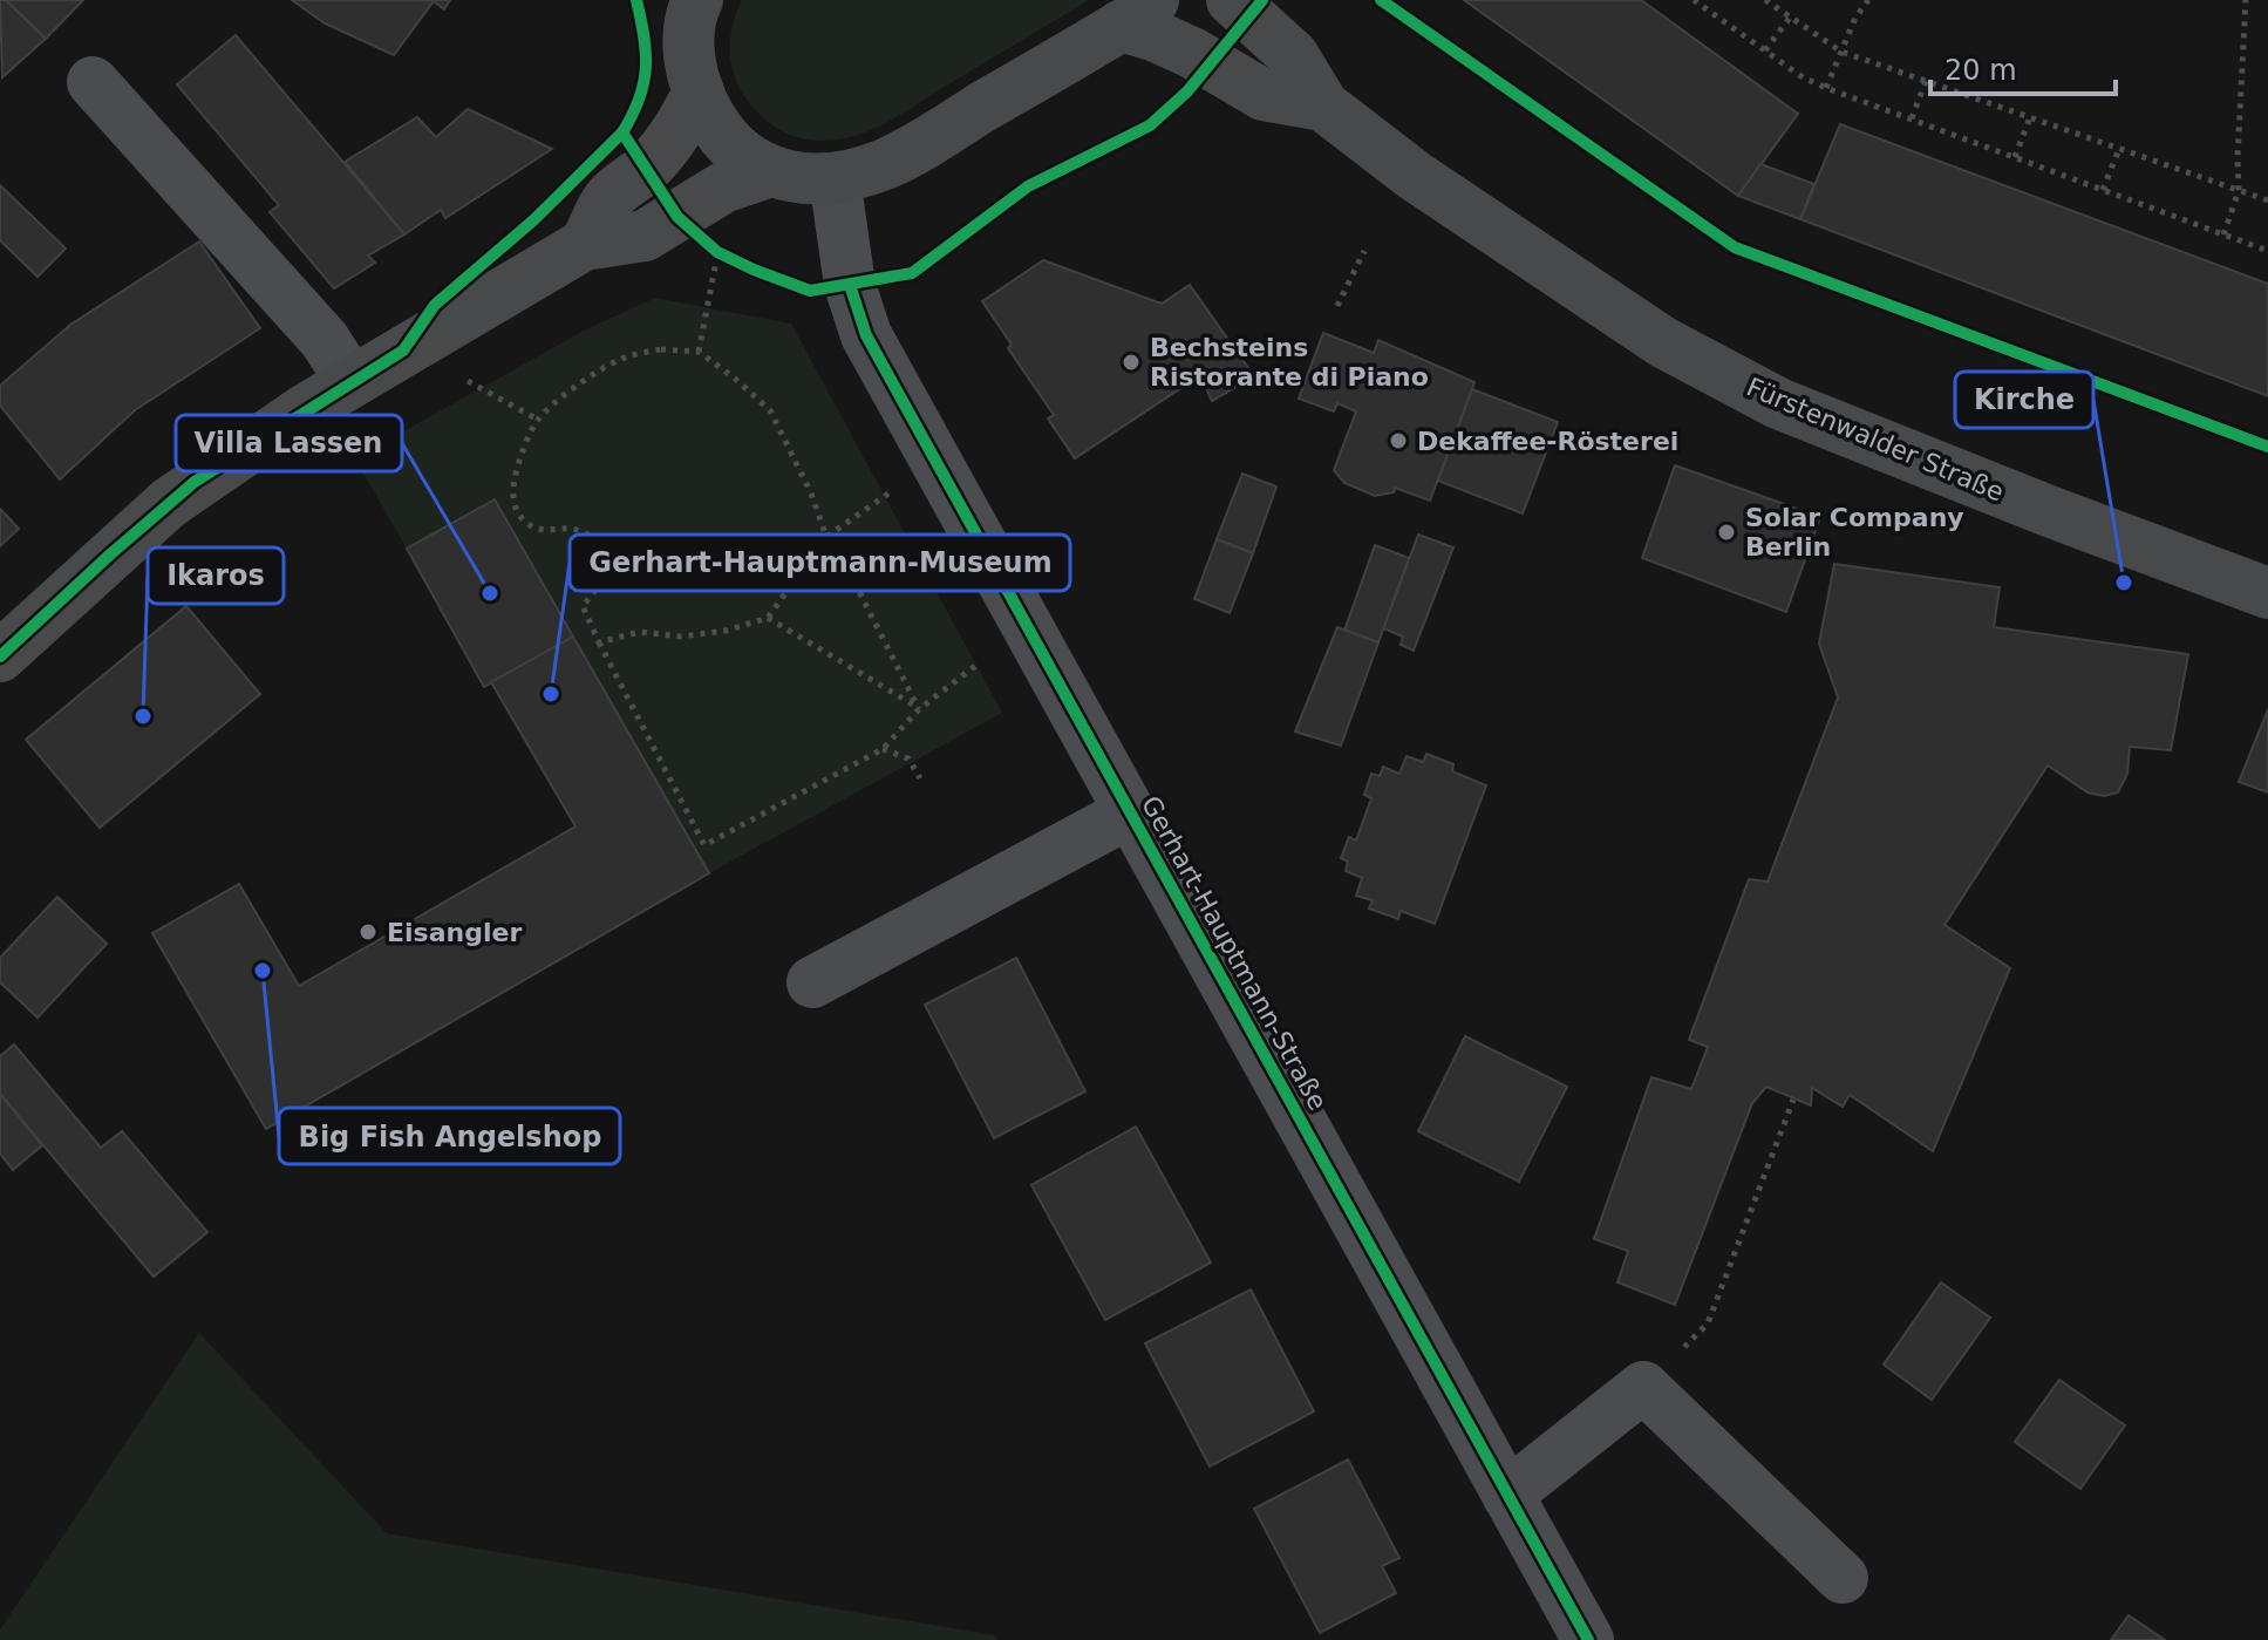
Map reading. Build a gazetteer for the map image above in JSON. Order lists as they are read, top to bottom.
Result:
{
  "streets": {
    "main road": ["Fürstenwalder Straße"],
    "street": ["Gerhart-Hauptmann-Straße"]
  },
  "places": [
    "Bechsteins Ristorante di Piano",
    "Dekaffee-Rösterei",
    "Solar Company Berlin",
    "Kirche",
    "Villa Lassen",
    "Gerhart-Hauptmann-Museum",
    "Ikaros",
    "Eisangler",
    "Big Fish Angelshop"
  ],
  "scale_bar": "20 m"
}
